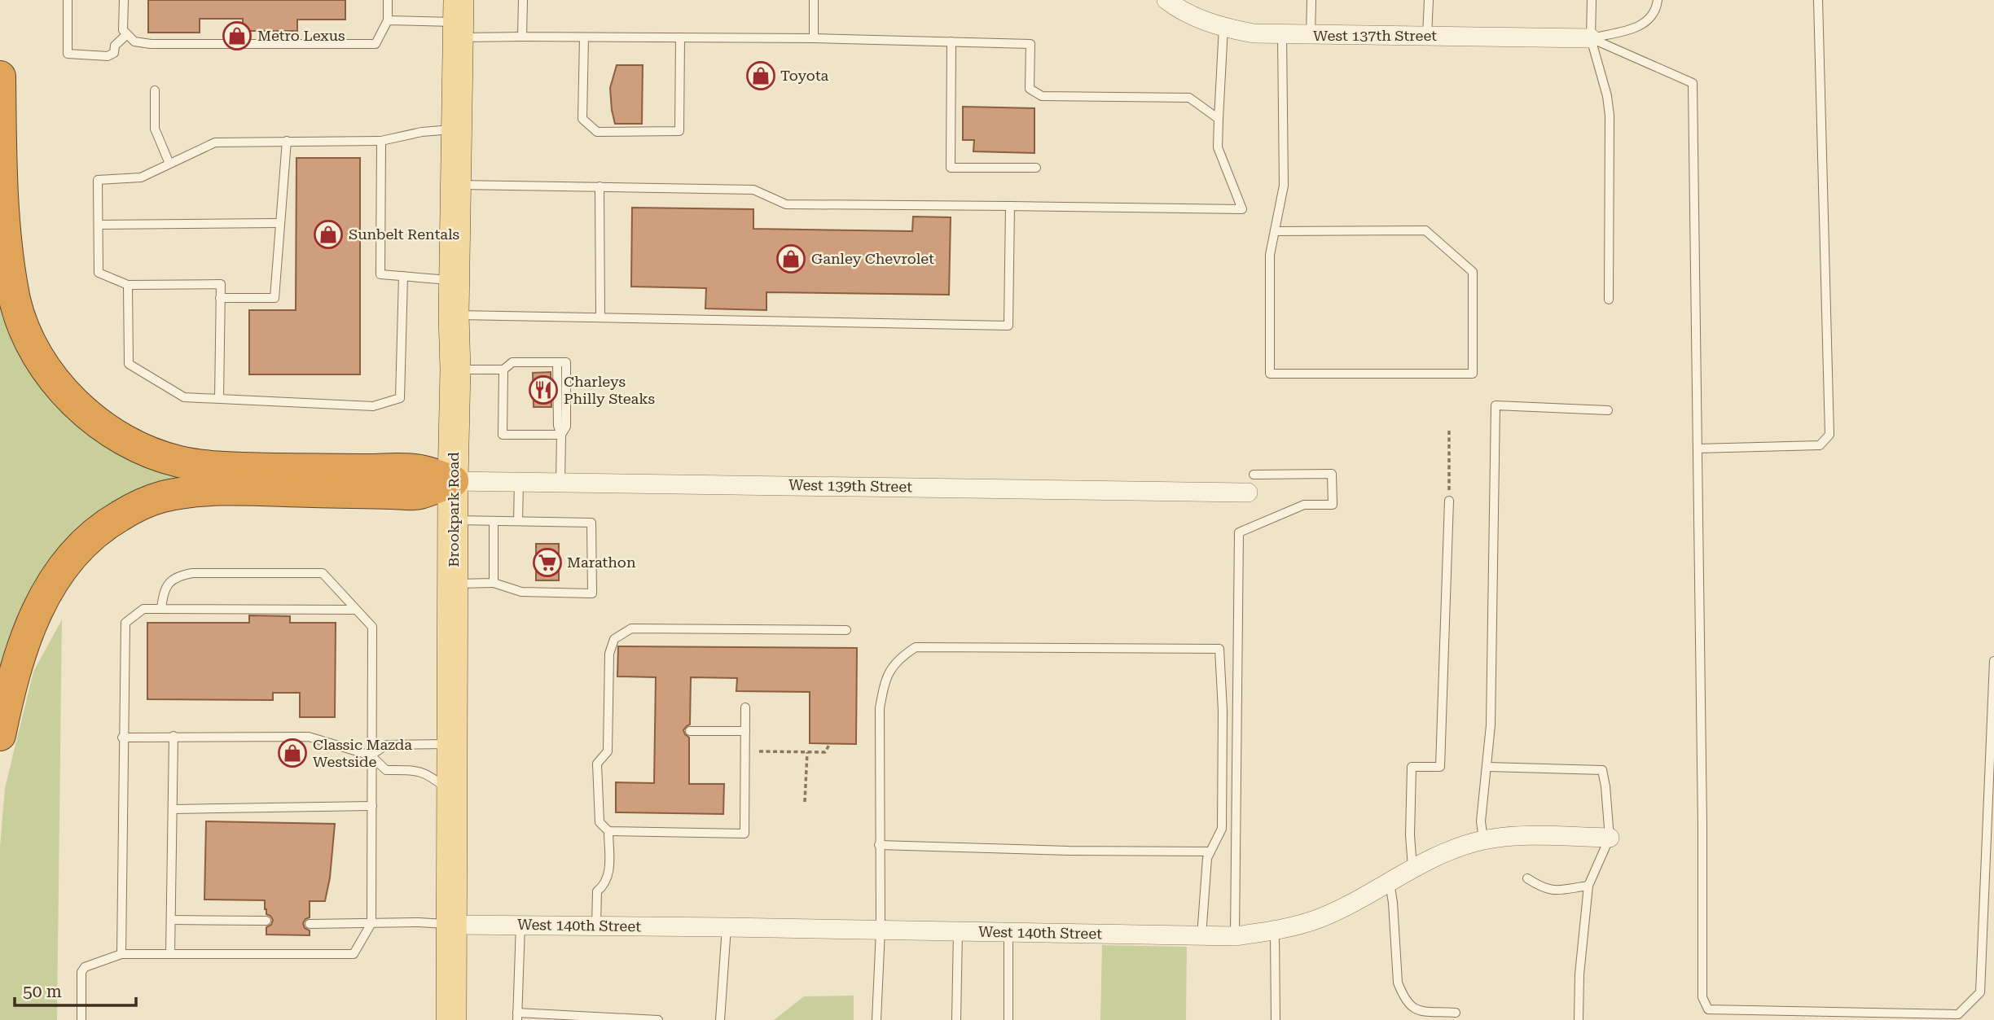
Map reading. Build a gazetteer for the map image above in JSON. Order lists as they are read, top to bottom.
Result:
{
  "streets": {
    "main road": ["Brookpark Road"],
    "street": ["West 137th Street", "West 139th Street", "West 140th Street"]
  },
  "crossings": [
    ["West 139th Street", "Brookpark Road"],
    ["Brookpark Road", "West 140th Street"]
  ],
  "places": {
    "shop": [
      "Metro Lexus",
      "Toyota",
      "Sunbelt Rentals",
      "Ganley Chevrolet",
      "Classic Mazda Westside"
    ],
    "restaurant": ["Charleys Philly Steaks"],
    "supermarket": ["Marathon"]
  },
  "scale_bar": "50 m"
}
